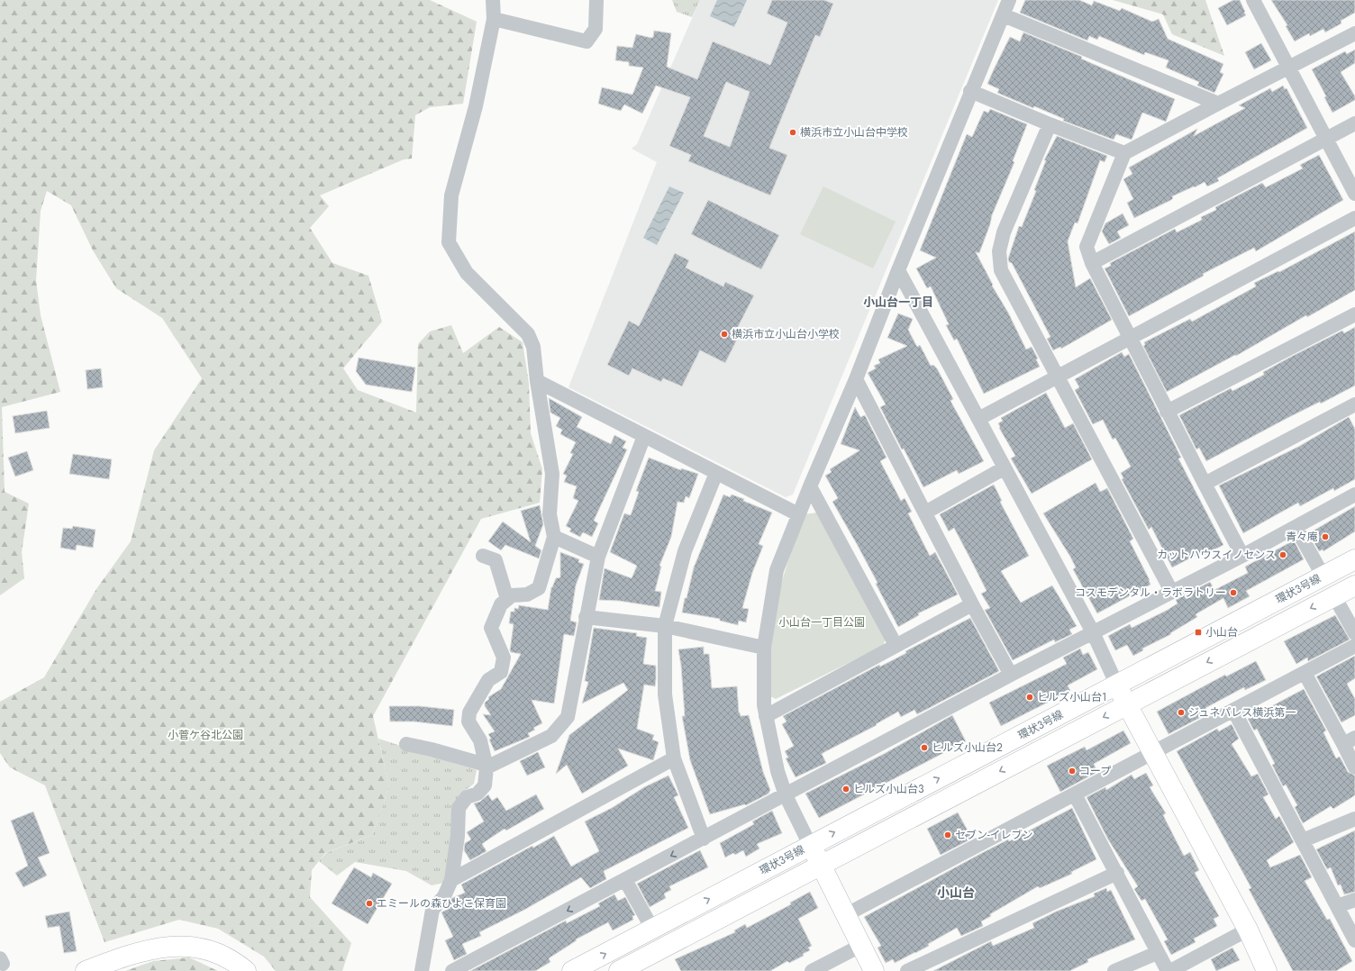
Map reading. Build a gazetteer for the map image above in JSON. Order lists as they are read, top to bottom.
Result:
{
  "streets": {
    "street": ["環状3号線"]
  },
  "districts": ["小山台一丁目", "小山台"],
  "parks": ["小山台一丁目公園", "小菅ケ谷北公園"],
  "places": {
    "other": [
      "横浜市立小山台中学校",
      "横浜市立小山台小学校",
      "青々庵",
      "カットハウスイノセンス",
      "コスモデンタル・ラボラトリー",
      "ヒルズ小山台1",
      "ジュネパレス横浜第一",
      "ヒルズ小山台2",
      "コープ",
      "ヒルズ小山台3",
      "セブン-イレブン",
      "エミールの森ひよこ保育園"
    ],
    "transit": ["小山台"]
  }
}
